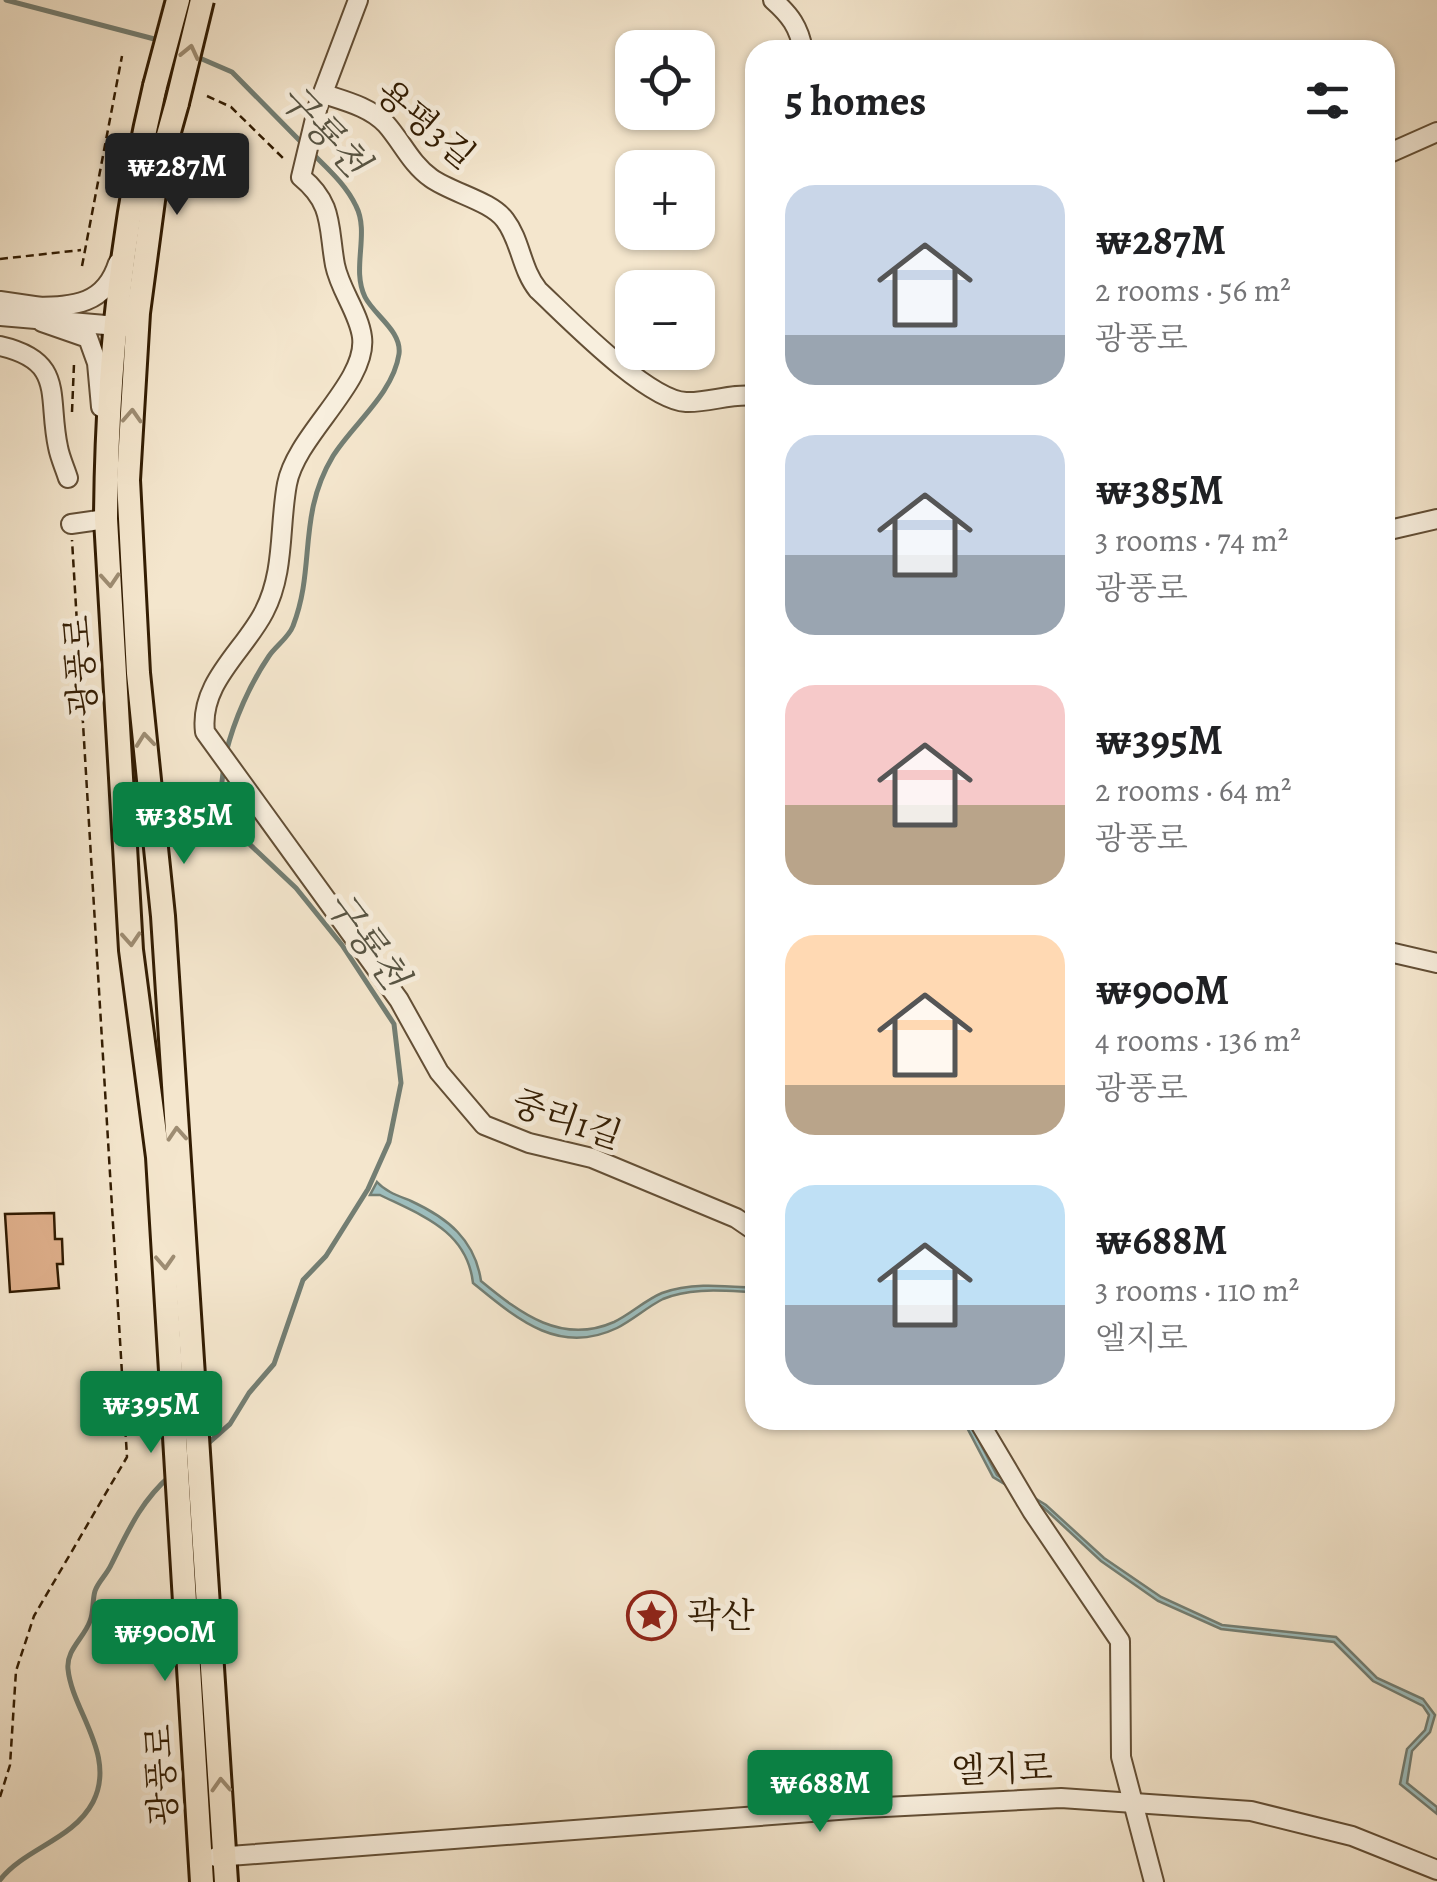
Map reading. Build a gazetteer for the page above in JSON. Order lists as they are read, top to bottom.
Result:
{
  "streets": {
    "main road": ["광풍로"],
    "street": ["용평3길", "중리1길", "엘지로"]
  },
  "crossings": [
    ["광풍로", "엘지로"]
  ],
  "water": ["구룡천"],
  "places": {
    "place": ["곽산"]
  },
  "page": {
    "map_buttons": ["+", "−"],
    "heading": "5 homes",
    "price": [
      "₩287M",
      "₩385M",
      "₩395M",
      "₩900M",
      "₩688M"
    ],
    "list": [
      {
        "name": "₩287M",
        "note": "2 rooms · 56 m² · 광풍로"
      },
      {
        "name": "₩385M",
        "note": "3 rooms · 74 m² · 광풍로"
      },
      {
        "name": "₩395M",
        "note": "2 rooms · 64 m² · 광풍로"
      },
      {
        "name": "₩900M",
        "note": "4 rooms · 136 m² · 광풍로"
      },
      {
        "name": "₩688M",
        "note": "3 rooms · 110 m² · 엘지로"
      }
    ]
  }
}
